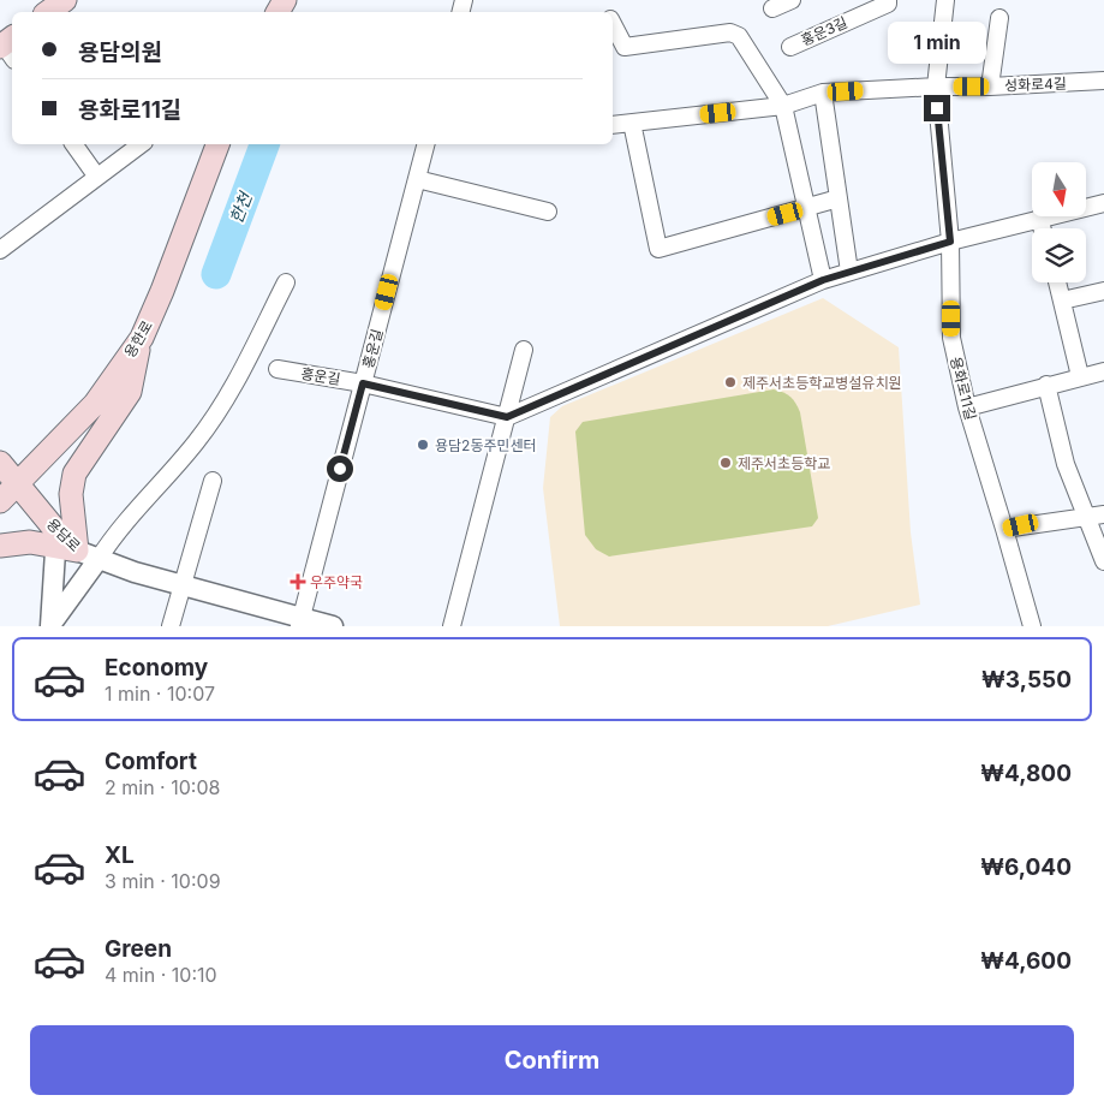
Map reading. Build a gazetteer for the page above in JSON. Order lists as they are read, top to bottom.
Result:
{
  "streets": {
    "main road": ["용한로", "용담로"],
    "street": [
      "홍운3길",
      "성화로4길",
      "홍운길",
      "흥운길",
      "용화로11길"
    ]
  },
  "crossings": [
    ["성화로4길", "용화로11길"],
    ["용한로", "용담로"],
    ["홍운길", "흥운길"],
    ["홍운길", "용담로"]
  ],
  "water": ["한천"],
  "places": {
    "other": ["제주서초등학교병설유치원", "용담2동주민센터", "제주서초등학교"],
    "health": ["우주약국"]
  },
  "north": "bottom",
  "page": {
    "banner": ["용담의원", "용화로11길"],
    "bubble": "1 min",
    "list": [
      {
        "name": "Economy",
        "note": "1 min · 10:07",
        "value": "₩3,550"
      },
      {
        "name": "Comfort",
        "note": "2 min · 10:08",
        "value": "₩4,800"
      },
      {
        "name": "XL",
        "note": "3 min · 10:09",
        "value": "₩6,040"
      },
      {
        "name": "Green",
        "note": "4 min · 10:10",
        "value": "₩4,600"
      }
    ],
    "buttons": "Confirm"
  }
}
